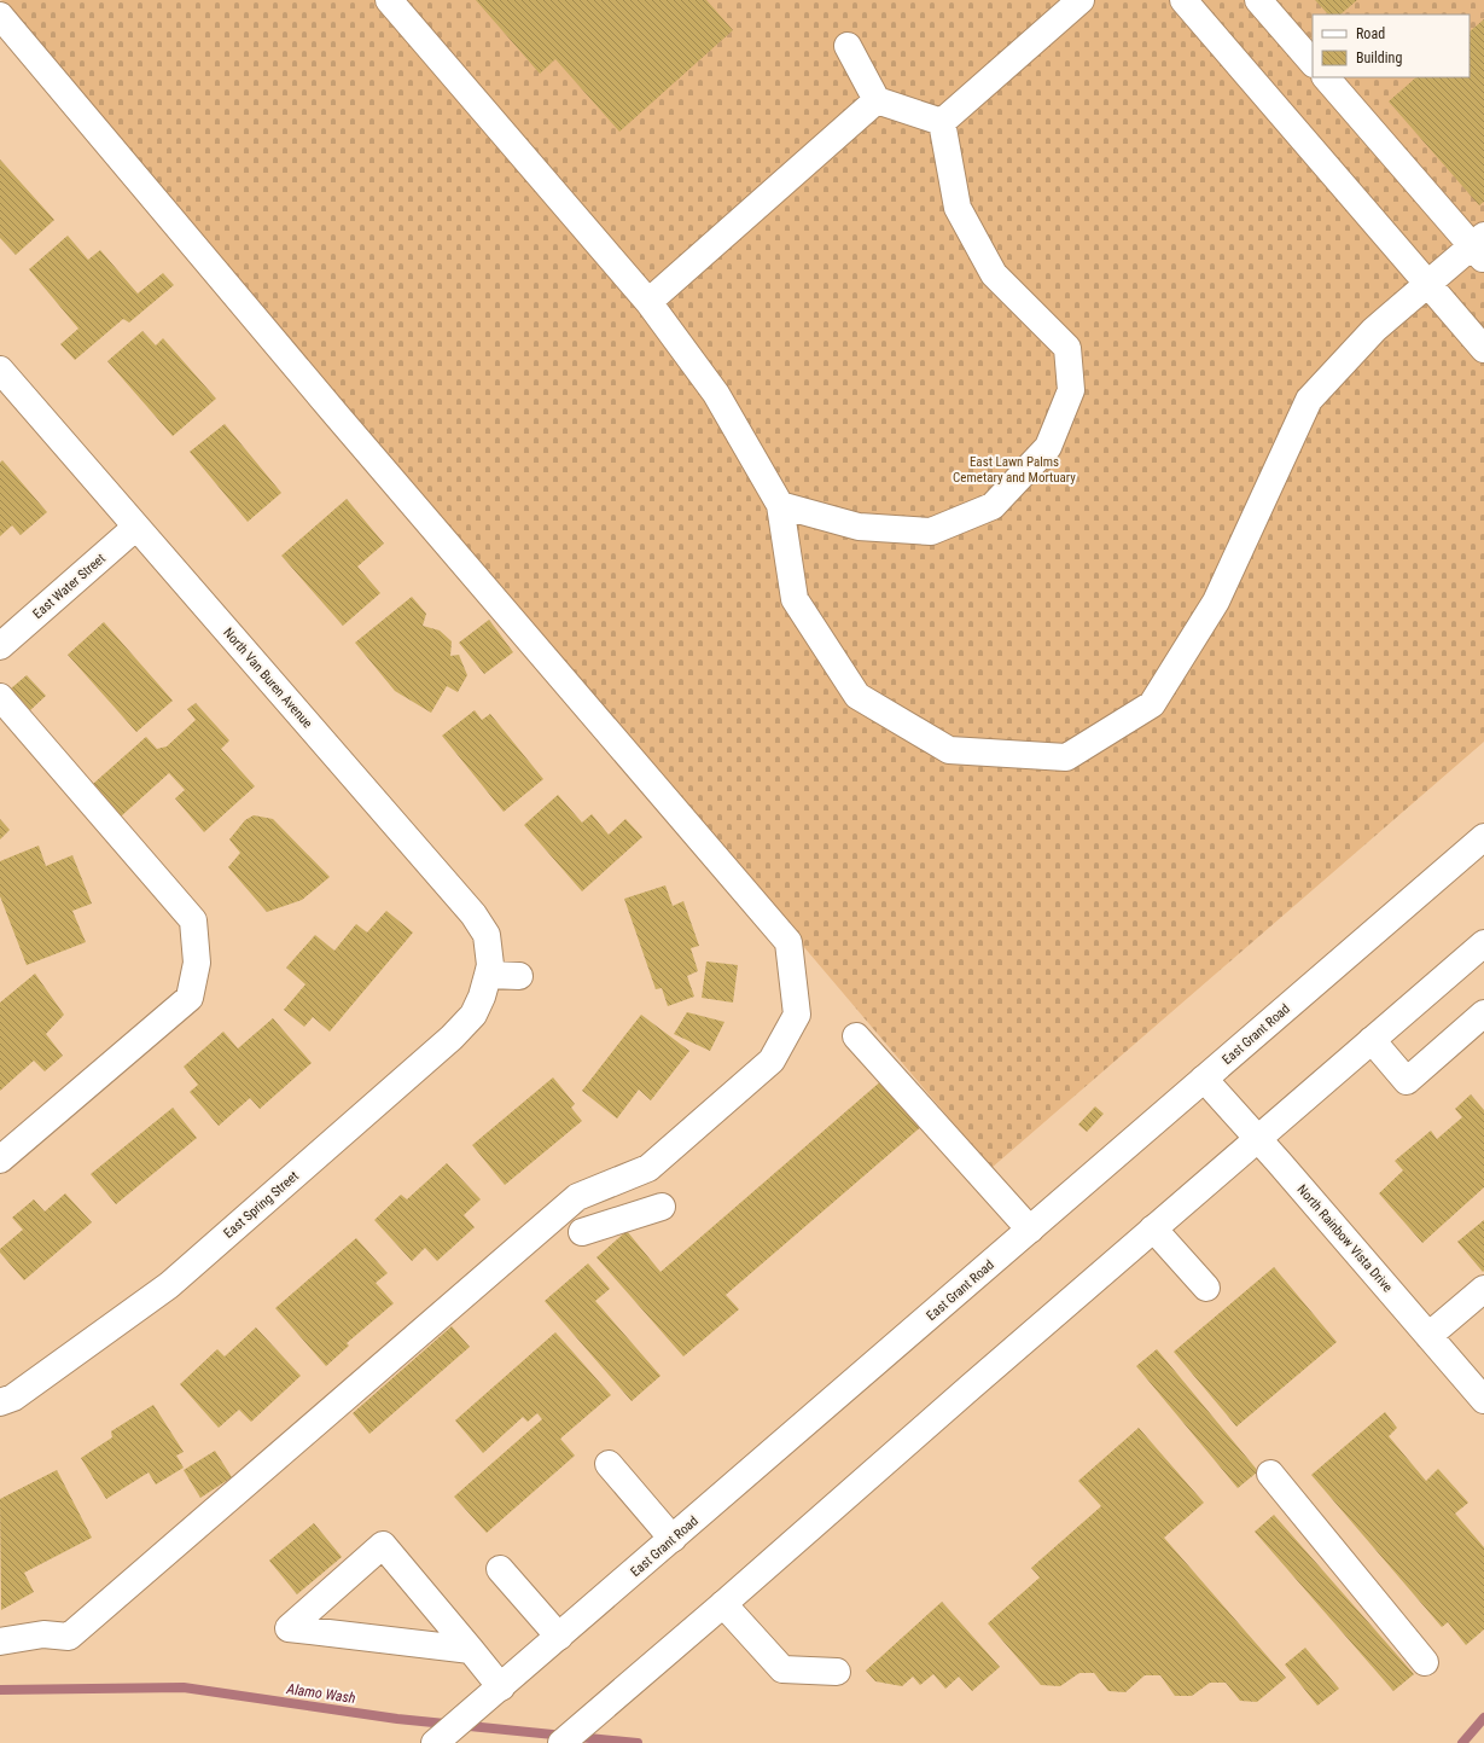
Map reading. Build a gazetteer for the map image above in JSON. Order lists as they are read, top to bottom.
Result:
{
  "streets": {
    "main road": [
      "East Water Street",
      "North Van Buren Avenue",
      "East Grant Road",
      "East Spring Street",
      "North Rainbow Vista Drive"
    ]
  },
  "crossings": [
    ["East Water Street", "North Van Buren Avenue"],
    ["North Van Buren Avenue", "East Spring Street"],
    ["East Grant Road", "North Rainbow Vista Drive"]
  ],
  "water": ["Alamo Wash"],
  "parks": ["East Lawn Palms Cemetary and Mortuary"],
  "legend": ["Road", "Building"]
}
